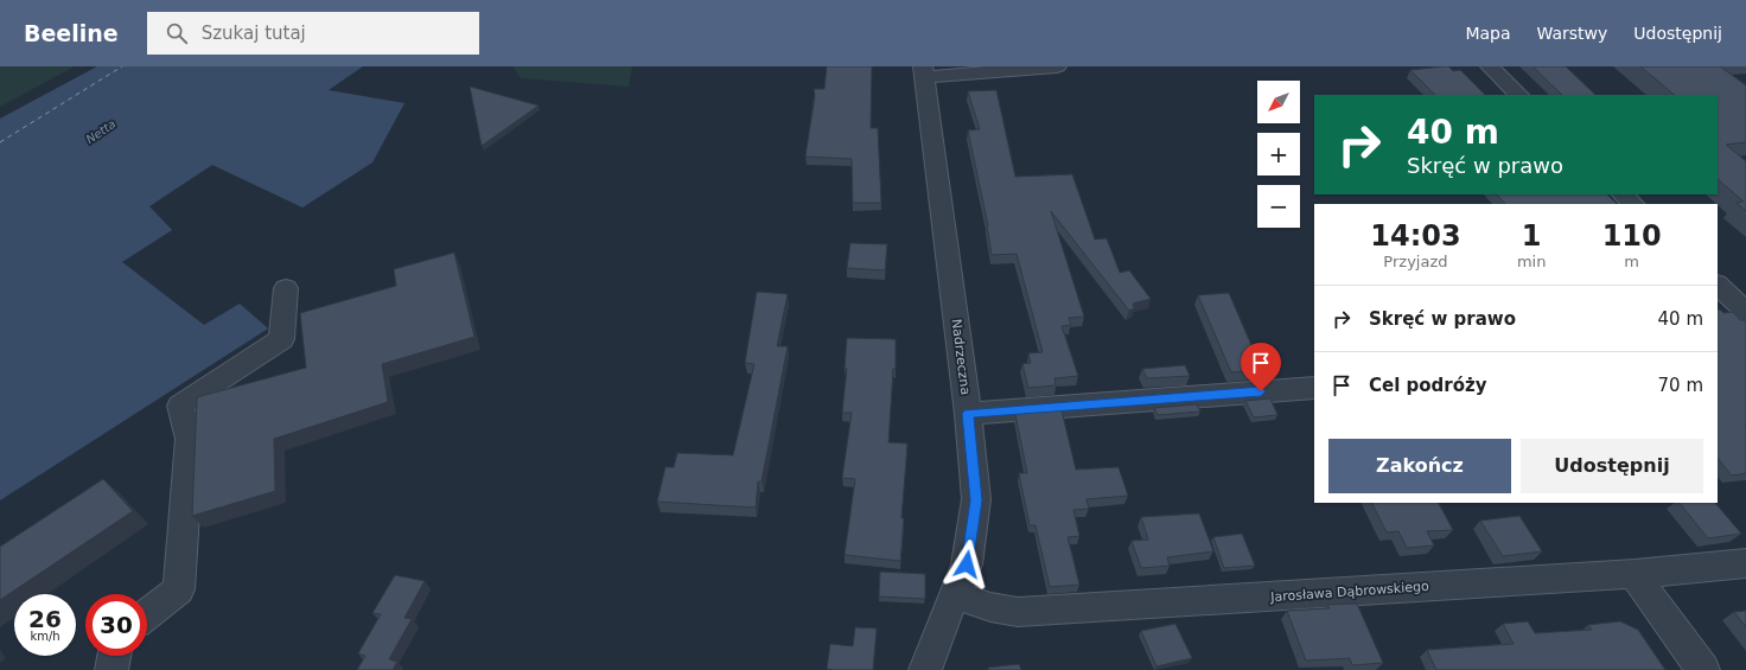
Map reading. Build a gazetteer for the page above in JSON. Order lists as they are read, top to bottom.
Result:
{
  "streets": {
    "street": ["Nadrzeczna", "Jarosława Dąbrowskiego"]
  },
  "crossings": [
    ["Nadrzeczna", "Jarosława Dąbrowskiego"]
  ],
  "water": ["Netta"],
  "north": "bottom left",
  "page": {
    "header": "Beeline",
    "search": "Szukaj tutaj",
    "nav": ["Mapa", "Warstwy", "Udostępnij"],
    "map_buttons": ["+", "−"],
    "turn": ["40 m", "Skręć w prawo"],
    "eta": [
      "14:03",
      "Przyjazd",
      "1",
      "min",
      "110",
      "m"
    ],
    "list": [
      {
        "name": "Skręć w prawo",
        "value": "40 m"
      },
      {
        "name": "Cel podróży",
        "value": "70 m"
      }
    ],
    "buttons": ["Zakończ", "Udostępnij"],
    "speed": "26 km/h",
    "limit": "30"
  }
}
